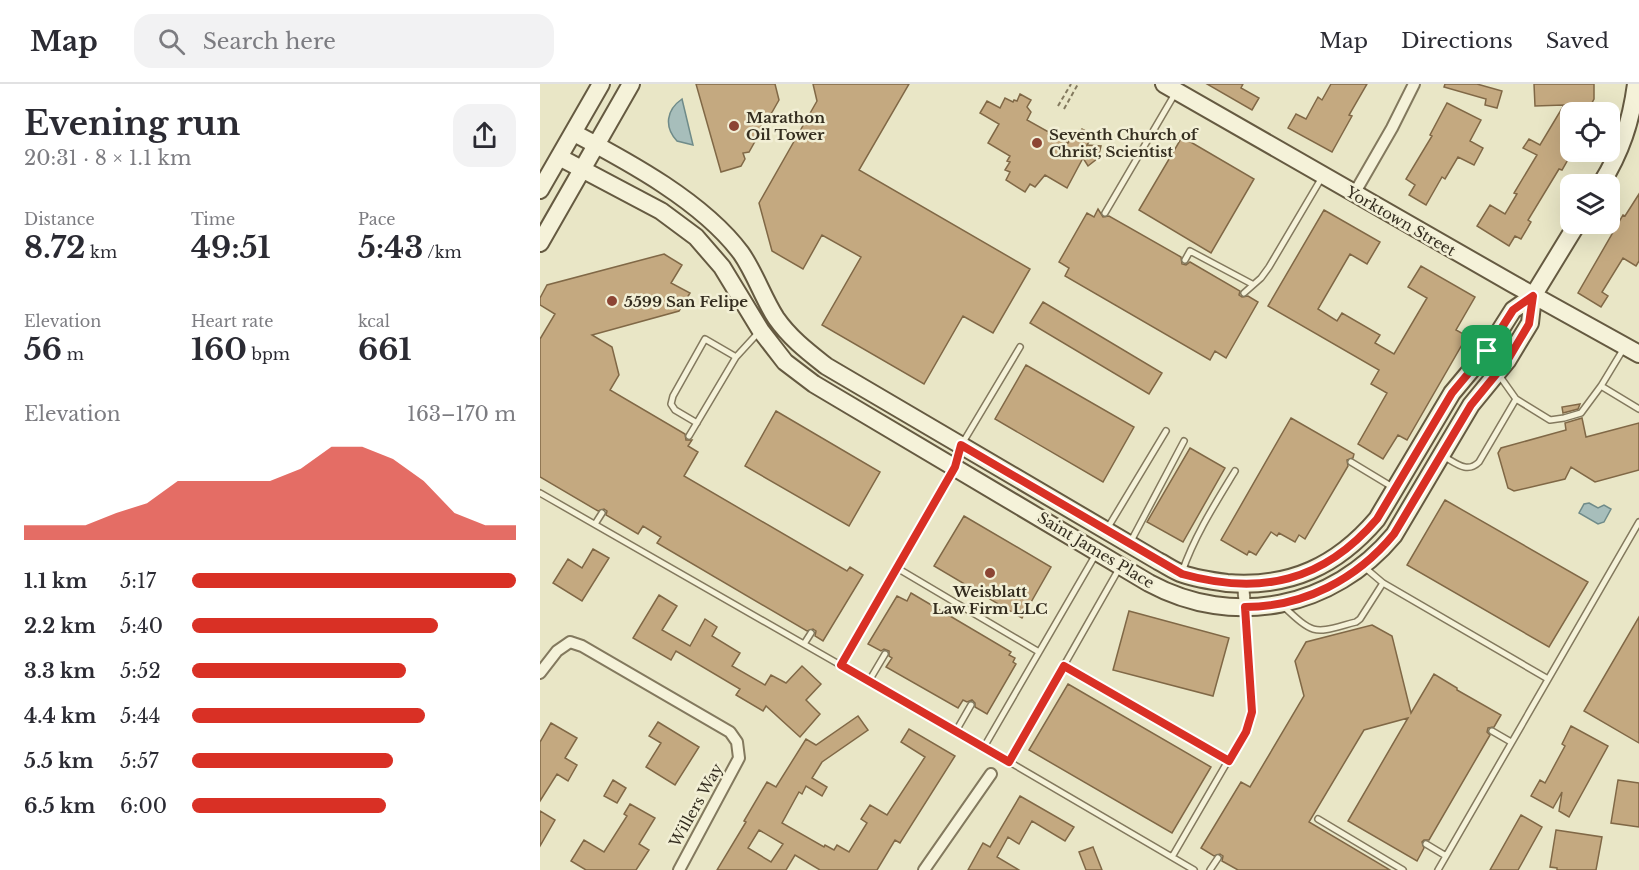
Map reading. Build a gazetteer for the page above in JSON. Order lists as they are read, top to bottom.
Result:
{
  "streets": {
    "street": ["Yorktown Street", "Saint James Place", "Willers Way"]
  },
  "crossings": [
    ["Yorktown Street", "Saint James Place"]
  ],
  "places": [
    "Marathon Oil Tower",
    "Seventh Church of Christ, Scientist",
    "5599 San Felipe",
    "Weisblatt Law Firm LLC"
  ],
  "page": {
    "header": "Map",
    "search": "Search here",
    "nav": ["Map", "Directions", "Saved"],
    "heading": ["Evening run", "20:31 · 8 × 1.1 km"],
    "stats": [
      ["Distance", "8.72 km"],
      ["Time", "49:51"],
      ["Pace", "5:43 /km"],
      ["Elevation", "56 m"],
      ["Heart rate", "160 bpm"],
      ["kcal", "661"]
    ],
    "chart": ["Elevation", "163–170 m"],
    "list": [
      {
        "name": "1.1 km",
        "note": "5:17"
      },
      {
        "name": "2.2 km",
        "note": "5:40"
      },
      {
        "name": "3.3 km",
        "note": "5:52"
      },
      {
        "name": "4.4 km",
        "note": "5:44"
      },
      {
        "name": "5.5 km",
        "note": "5:57"
      },
      {
        "name": "6.5 km",
        "note": "6:00"
      }
    ]
  }
}
